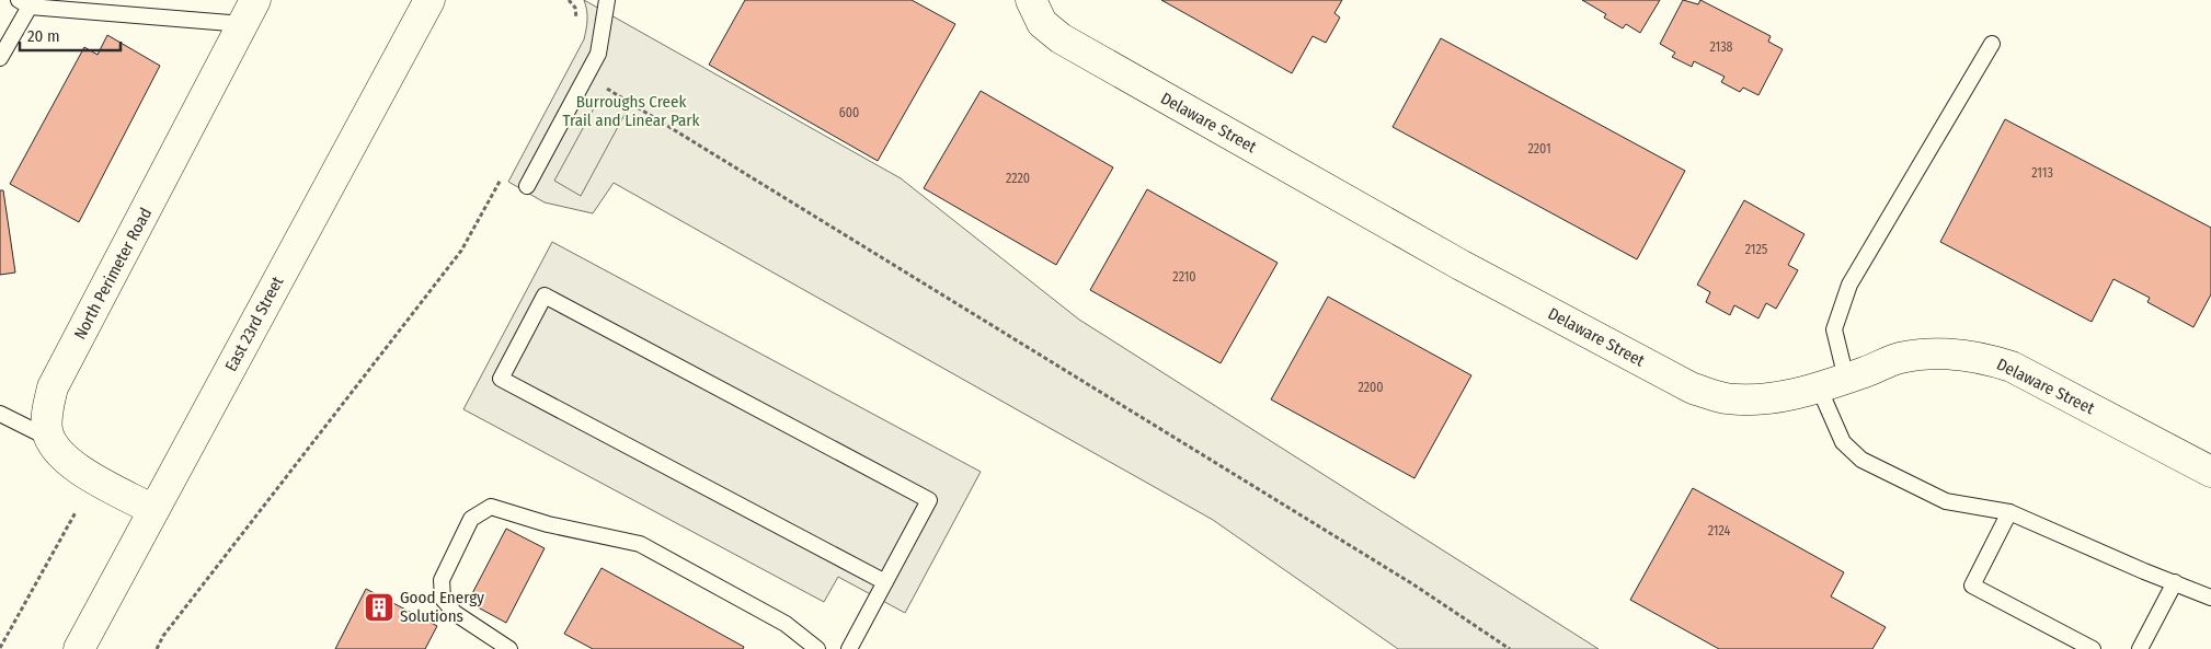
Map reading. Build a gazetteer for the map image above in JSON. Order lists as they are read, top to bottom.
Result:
{
  "streets": {
    "street": ["Delaware Street", "North Perimeter Road", "East 23rd Street"]
  },
  "parks": ["Burroughs Creek Trail and Linear Park"],
  "places": {
    "building": ["Good Energy Solutions"]
  },
  "house_numbers": [
    "2138",
    "600",
    "2201",
    "2113",
    "2220",
    "2125",
    "2210",
    "2200",
    "2124"
  ],
  "scale_bar": "20 m"
}
